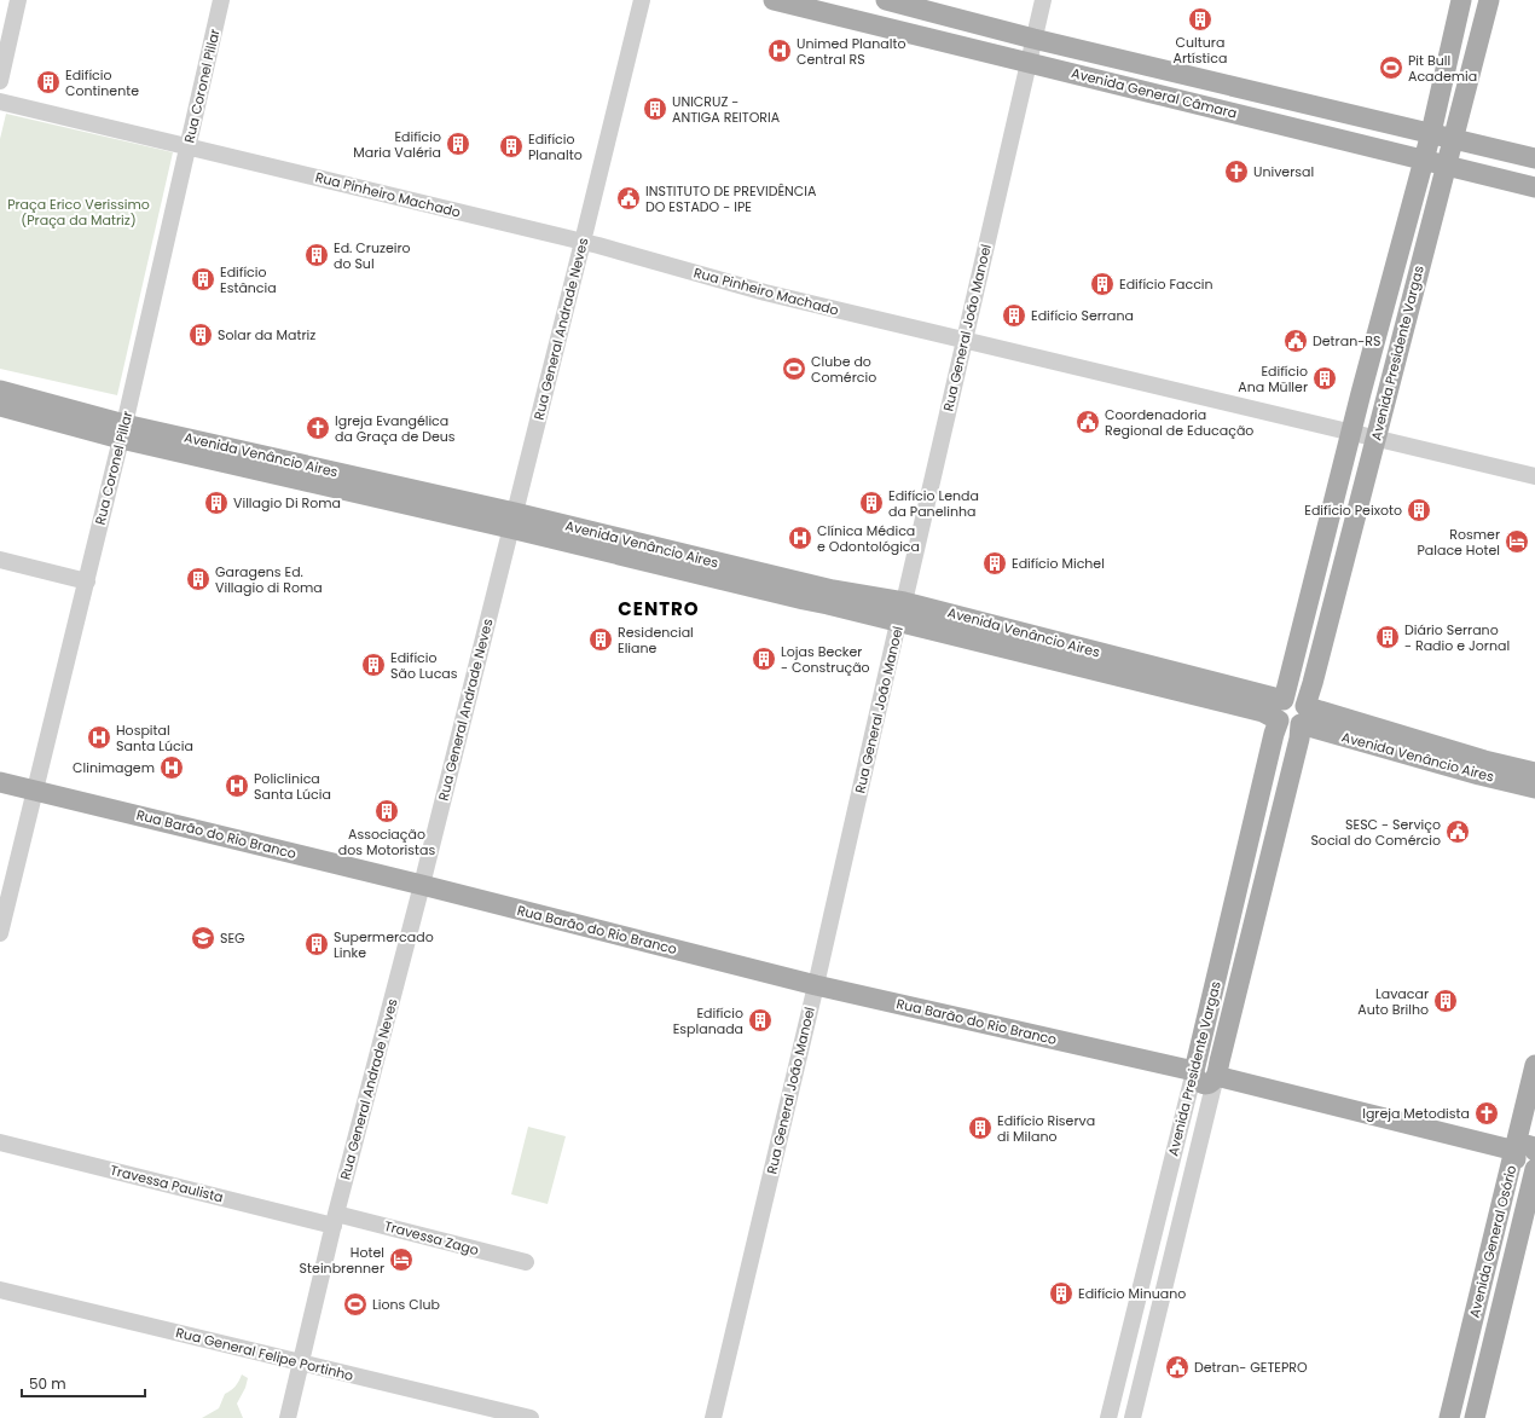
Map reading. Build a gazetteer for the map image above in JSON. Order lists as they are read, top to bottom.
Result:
{
  "streets": {
    "main road": [
      "Avenida General Câmara",
      "Avenida Presidente Vargas",
      "Avenida Venâncio Aires",
      "Rua Barão do Rio Branco",
      "Avenida General Osório"
    ],
    "street": [
      "Rua Coronel Pillar",
      "Rua Pinheiro Machado",
      "Rua General João Manoel",
      "Rua General Andrade Neves",
      "Travessa Paulista",
      "Travessa Zago",
      "Rua General Felipe Portinho"
    ]
  },
  "crossings": [
    ["Rua Coronel Pillar", "Rua Pinheiro Machado"],
    ["Rua Coronel Pillar", "Avenida Venâncio Aires"],
    ["Rua Coronel Pillar", "Rua Barão do Rio Branco"],
    ["Avenida General Câmara", "Rua General João Manoel"],
    ["Avenida General Câmara", "Avenida Presidente Vargas"],
    ["Rua Pinheiro Machado", "Rua General João Manoel"],
    ["Rua Pinheiro Machado", "Rua General Andrade Neves"],
    ["Rua Pinheiro Machado", "Avenida Presidente Vargas"],
    ["Rua General João Manoel", "Avenida Venâncio Aires"],
    ["Rua General João Manoel", "Rua Barão do Rio Branco"],
    ["Rua General Andrade Neves", "Avenida Venâncio Aires"],
    ["Rua General Andrade Neves", "Rua Barão do Rio Branco"],
    ["Rua General Andrade Neves", "Travessa Paulista"],
    ["Rua General Andrade Neves", "Travessa Zago"],
    ["Rua General Andrade Neves", "Rua General Felipe Portinho"],
    ["Avenida Presidente Vargas", "Avenida Venâncio Aires"],
    ["Avenida Presidente Vargas", "Rua Barão do Rio Branco"],
    ["Rua Barão do Rio Branco", "Avenida General Osório"],
    ["Travessa Paulista", "Travessa Zago"]
  ],
  "districts": ["CENTRO"],
  "parks": ["Praça Erico Verissimo (Praça da Matriz)"],
  "places": {
    "building": [
      "Cultura Artística",
      "Edifício Continente",
      "UNICRUZ - ANTIGA REITORIA",
      "Edifício Maria Valéria",
      "Edifício Planalto",
      "Ed. Cruzeiro do Sul",
      "Edifício Estância",
      "Edifício Faccin",
      "Edifício Serrana",
      "Solar da Matriz",
      "Edifício Ana Müller",
      "Villagio Di Roma",
      "Edifício Lenda da Panelinha",
      "Edifício Peixoto",
      "Edifício Michel",
      "Garagens Ed. Villagio di Roma",
      "Diário Serrano - Radio e Jornal",
      "Residencial Eliane",
      "Lojas Becker - Construção",
      "Edifício São Lucas",
      "Associação dos Motoristas",
      "Supermercado Linke",
      "Lavacar Auto Brilho",
      "Edifício Esplanada",
      "Edifício Riserva di Milano",
      "Edifício Minuano"
    ],
    "hospital": [
      "Unimed Planalto Central RS",
      "Clínica Médica e Odontológica",
      "Hospital Santa Lúcia",
      "Clinimagem",
      "Policlinica Santa Lúcia"
    ],
    "sports": ["Pit Bull Academia", "Clube do Comércio", "Lions Club"],
    "church": ["Universal", "Igreja Evangélica da Graça de Deus", "Igreja Metodista"],
    "public building": [
      "INSTITUTO DE PREVIDÊNCIA DO ESTADO - IPE",
      "Detran-RS",
      "Coordenadoria Regional de Educação",
      "SESC - Serviço Social do Comércio",
      "Detran- GETEPRO"
    ],
    "hotel": ["Rosmer Palace Hotel", "Hotel Steinbrenner"],
    "school or university": ["SEG"]
  },
  "scale_bar": "50 m"
}
